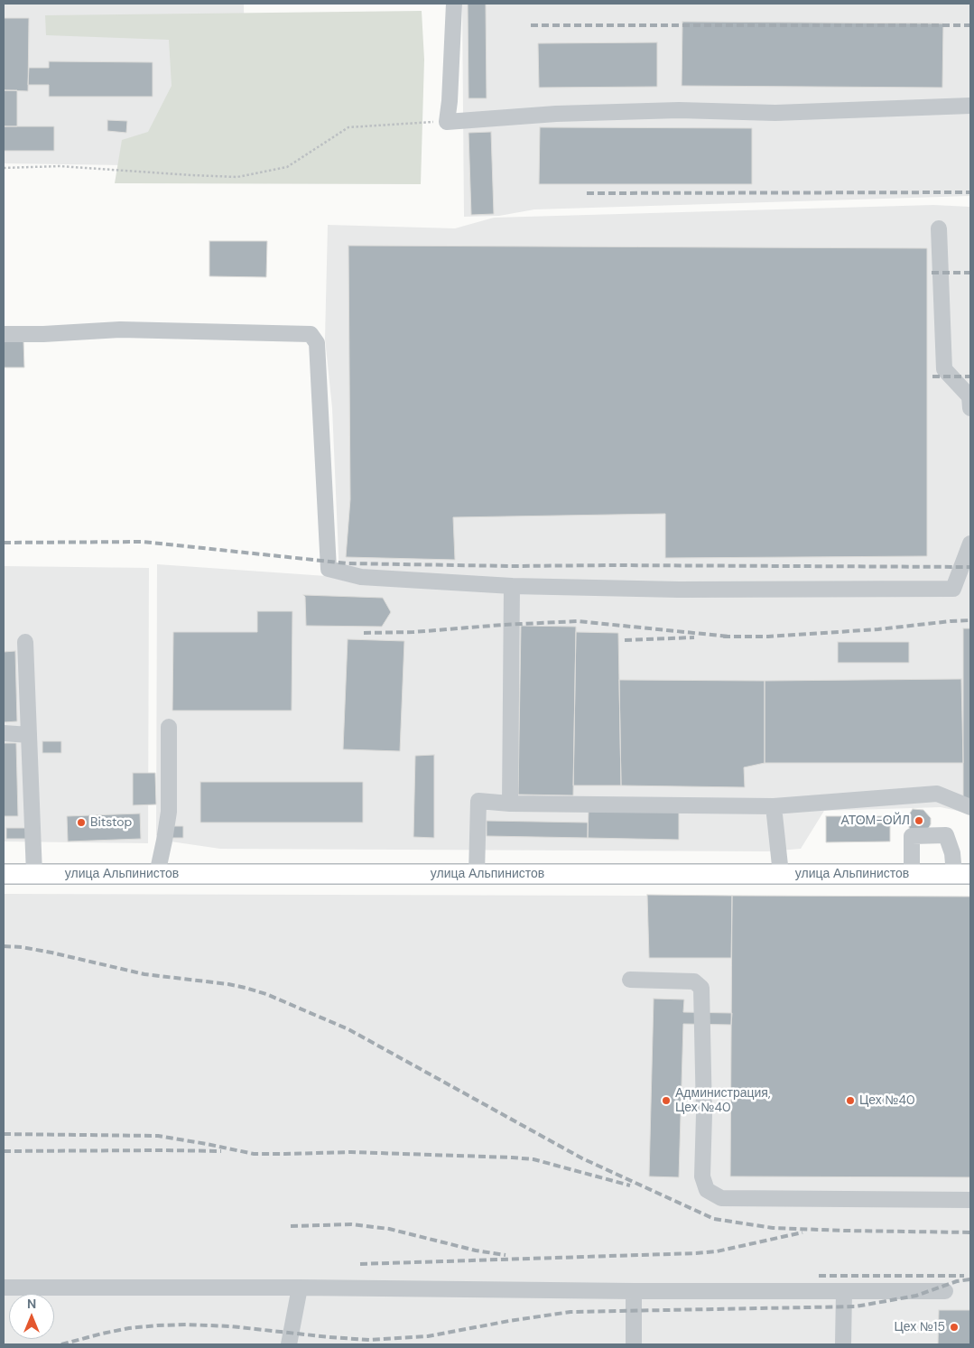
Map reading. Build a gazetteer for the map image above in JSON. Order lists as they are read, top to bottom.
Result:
{
  "streets": {
    "main road": ["улица Альпинистов"]
  },
  "places": [
    "АТОМ-ОЙЛ",
    "Bitstop",
    "Администрация, Цех №40",
    "Цех №40",
    "Цех №15"
  ],
  "north": "top"
}
